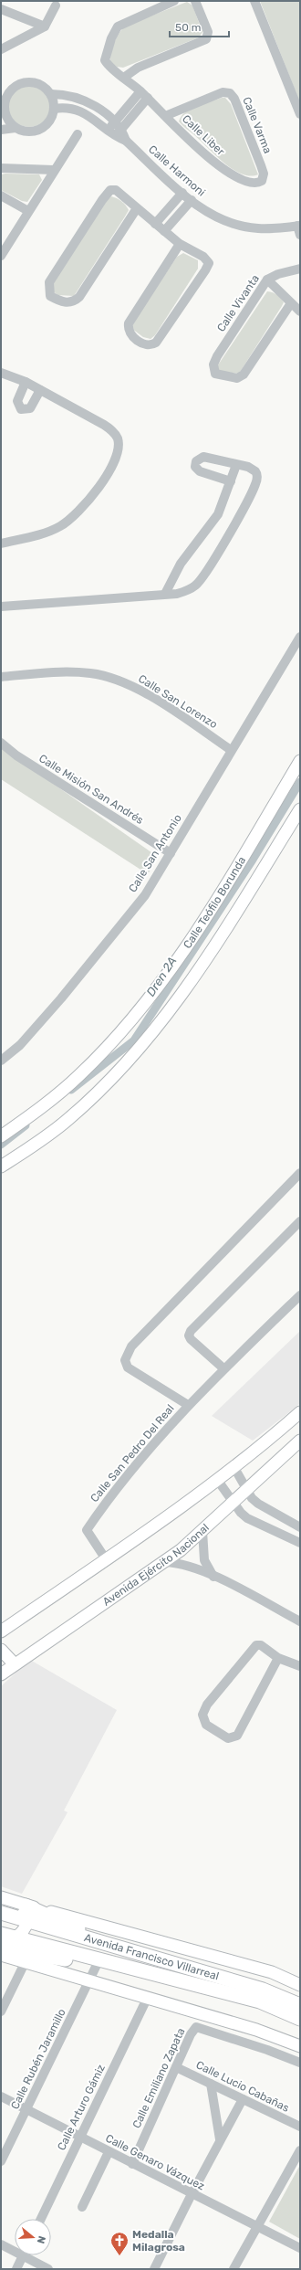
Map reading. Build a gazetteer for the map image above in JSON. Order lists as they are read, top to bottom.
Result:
{
  "streets": {
    "highway": ["Avenida Francisco Villarreal"],
    "main road": ["Calle Teófilo Borunda", "Avenida Ejército Nacional"],
    "street": [
      "Calle Varma",
      "Calle Liber",
      "Calle Harmoni",
      "Calle Vivanta",
      "Calle San Lorenzo",
      "Calle Misión San Andrés",
      "Calle San Antonio",
      "Calle San Pedro Del Real",
      "Calle Rubén Jaramillo",
      "Calle Emiliano Zapata",
      "Calle Lucio Cabañas",
      "Calle Arturo Gámiz",
      "Calle Genaro Vázquez"
    ]
  },
  "crossings": [
    ["Calle Varma", "Calle Liber"],
    ["Calle San Lorenzo", "Calle San Antonio"],
    ["Calle Misión San Andrés", "Calle San Antonio"],
    ["Calle Rubén Jaramillo", "Calle Genaro Vázquez"],
    ["Calle Emiliano Zapata", "Calle Lucio Cabañas"],
    ["Calle Emiliano Zapata", "Calle Genaro Vázquez"],
    ["Calle Arturo Gámiz", "Calle Genaro Vázquez"]
  ],
  "water": ["Dren 2A"],
  "places": {
    "church": ["Medalla Milagrosa"]
  },
  "scale_bar": "50 m",
  "north": "right"
}
